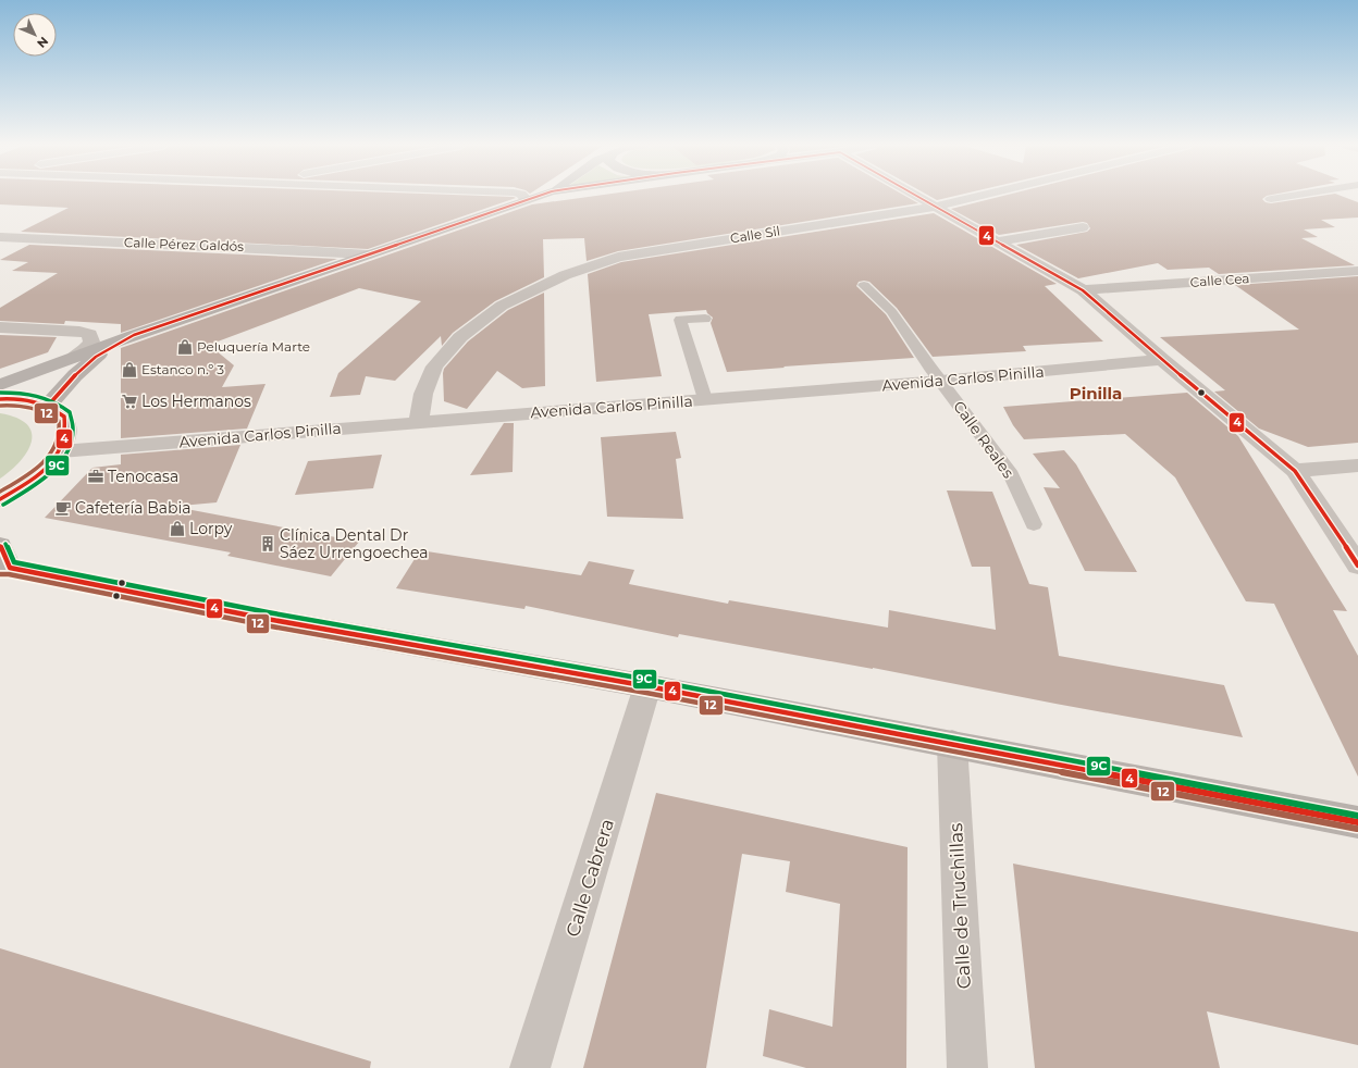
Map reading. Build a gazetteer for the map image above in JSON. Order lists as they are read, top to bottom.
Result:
{
  "streets": {
    "street": [
      "Calle Sil",
      "Calle Pérez Galdós",
      "Calle Cea",
      "Avenida Carlos Pinilla",
      "Calle Cabrera",
      "Calle de Truchillas"
    ],
    "lane": ["Calle Reales"]
  },
  "crossings": [
    ["Calle Sil", "Avenida Carlos Pinilla"],
    ["Avenida Carlos Pinilla", "Calle Reales"]
  ],
  "districts": ["Pinilla"],
  "places": {
    "shop": ["Peluquería Marte", "Estanco n.º 3", "Lorpy"],
    "supermarket": ["Los Hermanos"],
    "office": ["Tenocasa"],
    "cafe": ["Cafetería Babia"],
    "building": ["Clínica Dental Dr Sáez Urrengoechea"]
  },
  "lines": ["transit line 4", "transit line 9C", "transit line 12"],
  "north": "bottom right"
}
